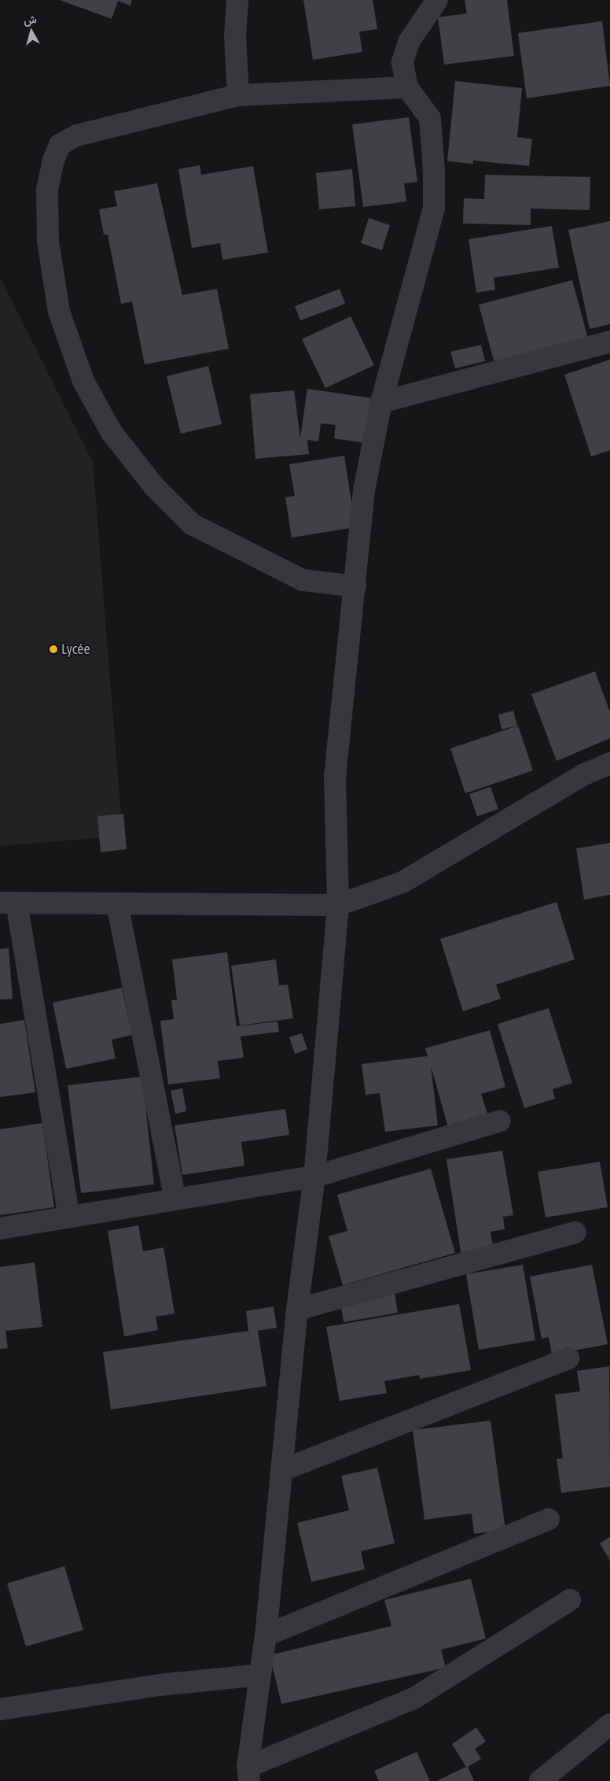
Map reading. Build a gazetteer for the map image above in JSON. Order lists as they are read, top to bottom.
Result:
{
  "places": ["Lycée"],
  "north": "top"
}
